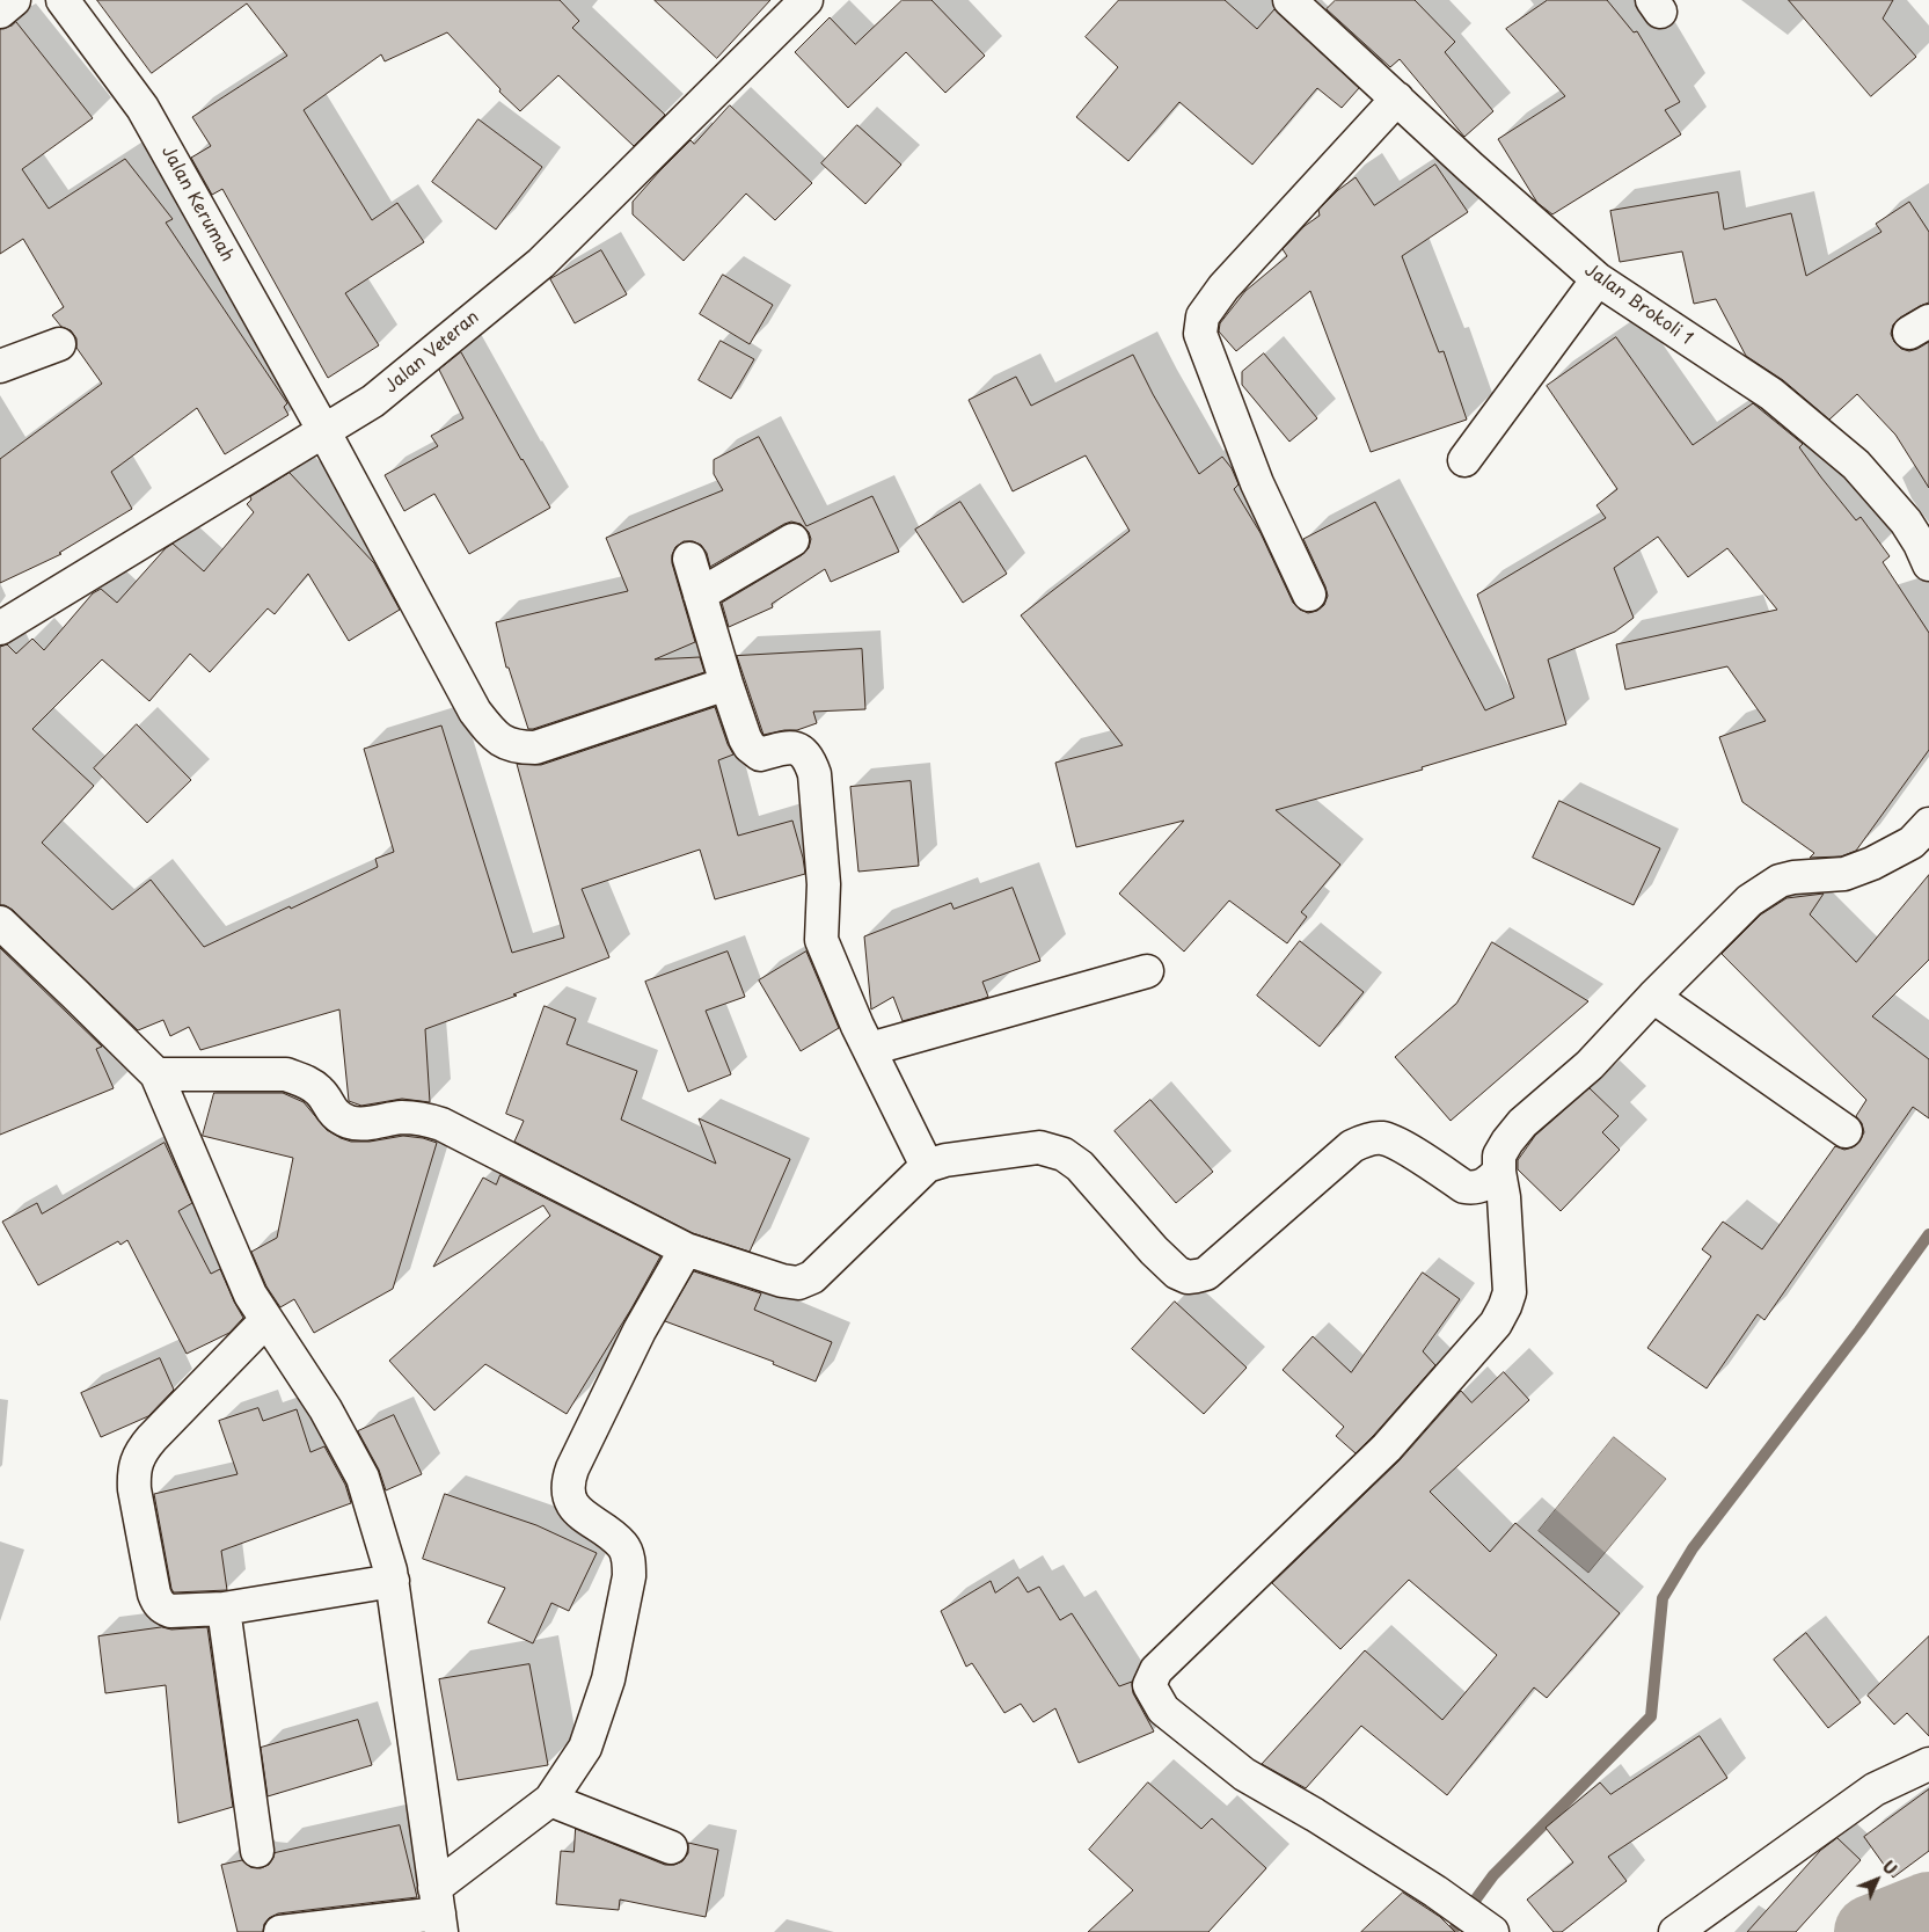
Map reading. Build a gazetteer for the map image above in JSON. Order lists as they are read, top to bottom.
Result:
{
  "streets": {
    "street": ["Jalan Kerumah", "Jalan Brokoli 1", "Jalan Veteran"]
  },
  "crossings": [
    ["Jalan Kerumah", "Jalan Veteran"]
  ],
  "north": "top right"
}
